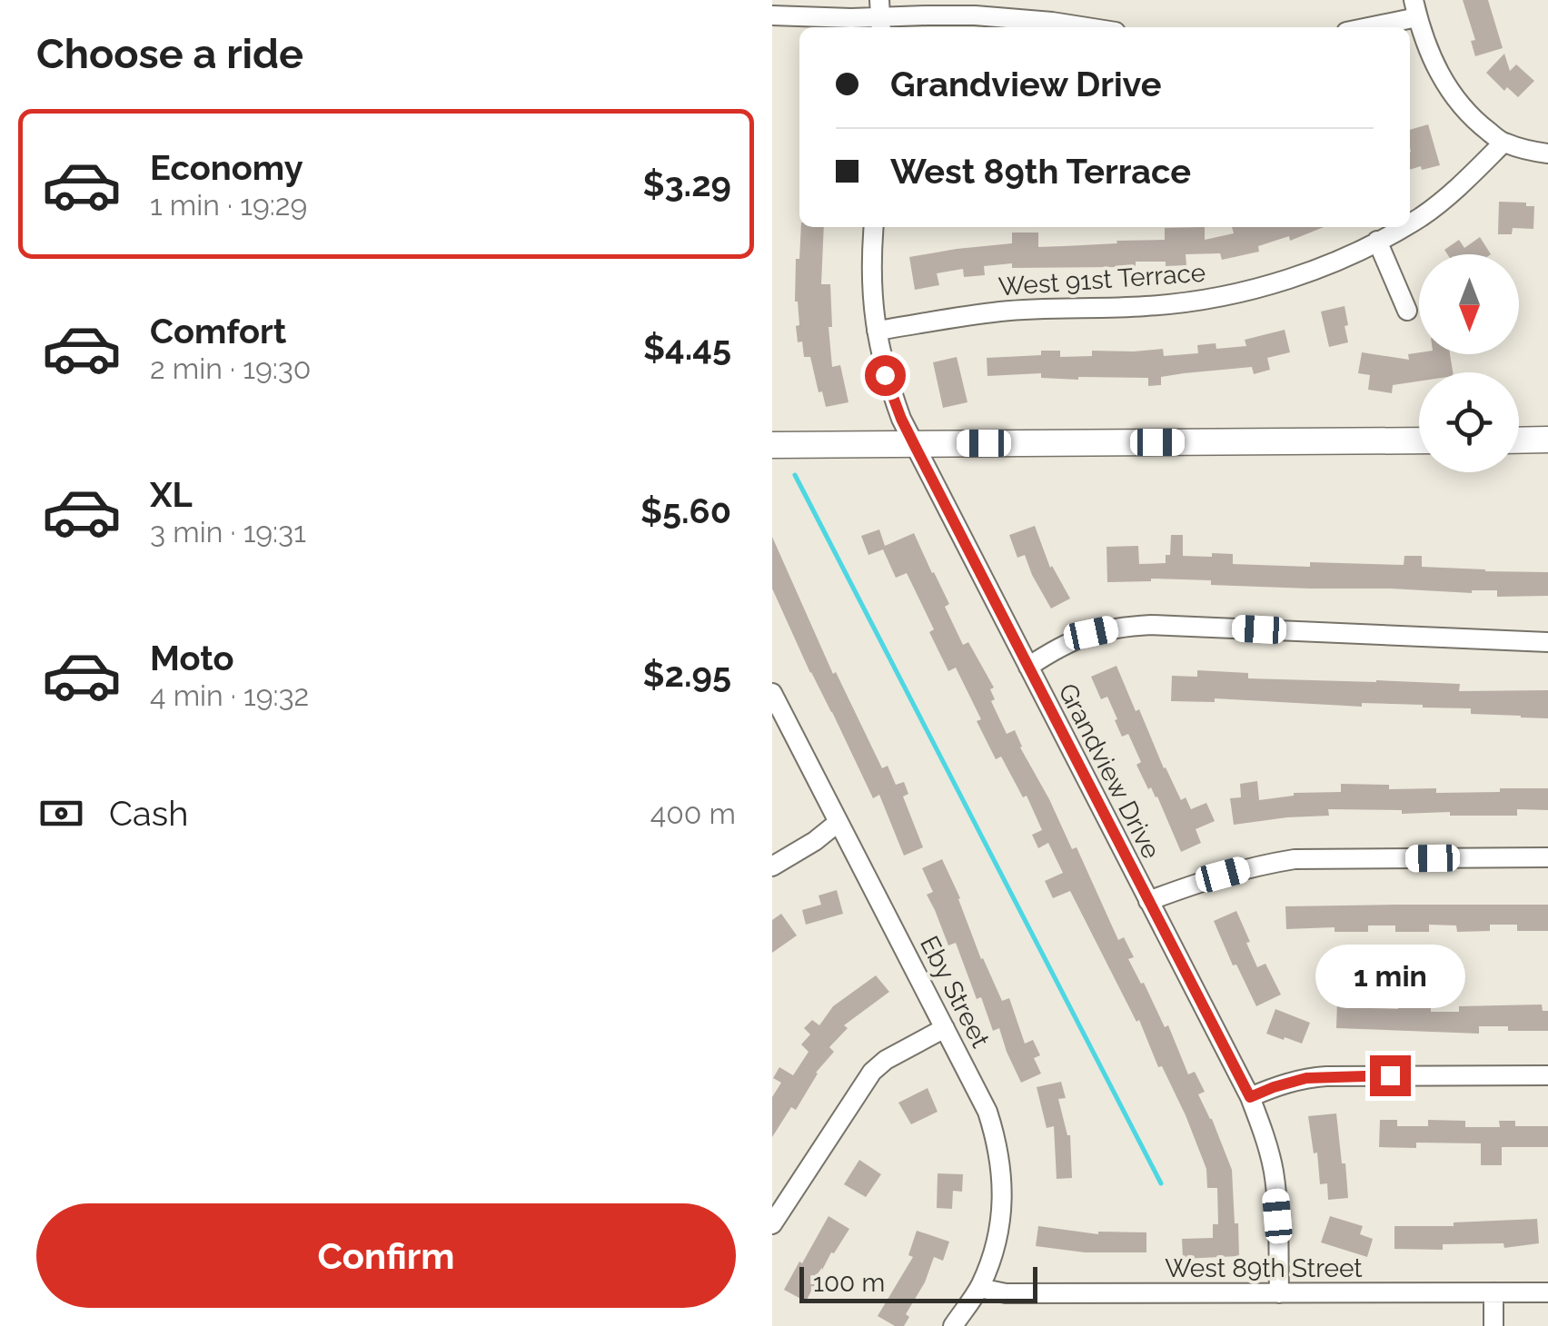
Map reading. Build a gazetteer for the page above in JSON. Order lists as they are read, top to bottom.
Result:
{
  "streets": {
    "street": [
      "West 91st Terrace",
      "Grandview Drive",
      "Eby Street",
      "West 89th Street"
    ]
  },
  "crossings": [
    ["West 91st Terrace", "Grandview Drive"],
    ["Grandview Drive", "West 89th Street"],
    ["Eby Street", "West 89th Street"]
  ],
  "scale_bar": "100 m",
  "north": "bottom",
  "page": {
    "heading": "Choose a ride",
    "banner": ["Grandview Drive", "West 89th Terrace"],
    "list": [
      {
        "name": "Economy",
        "note": "1 min · 19:29",
        "value": "$3.29"
      },
      {
        "name": "Comfort",
        "note": "2 min · 19:30",
        "value": "$4.45"
      },
      {
        "name": "XL",
        "note": "3 min · 19:31",
        "value": "$5.60"
      },
      {
        "name": "Moto",
        "note": "4 min · 19:32",
        "value": "$2.95"
      }
    ],
    "pay": ["Cash", "400 m"],
    "bubble": "1 min",
    "buttons": "Confirm",
    "scale": "100 m"
  }
}
